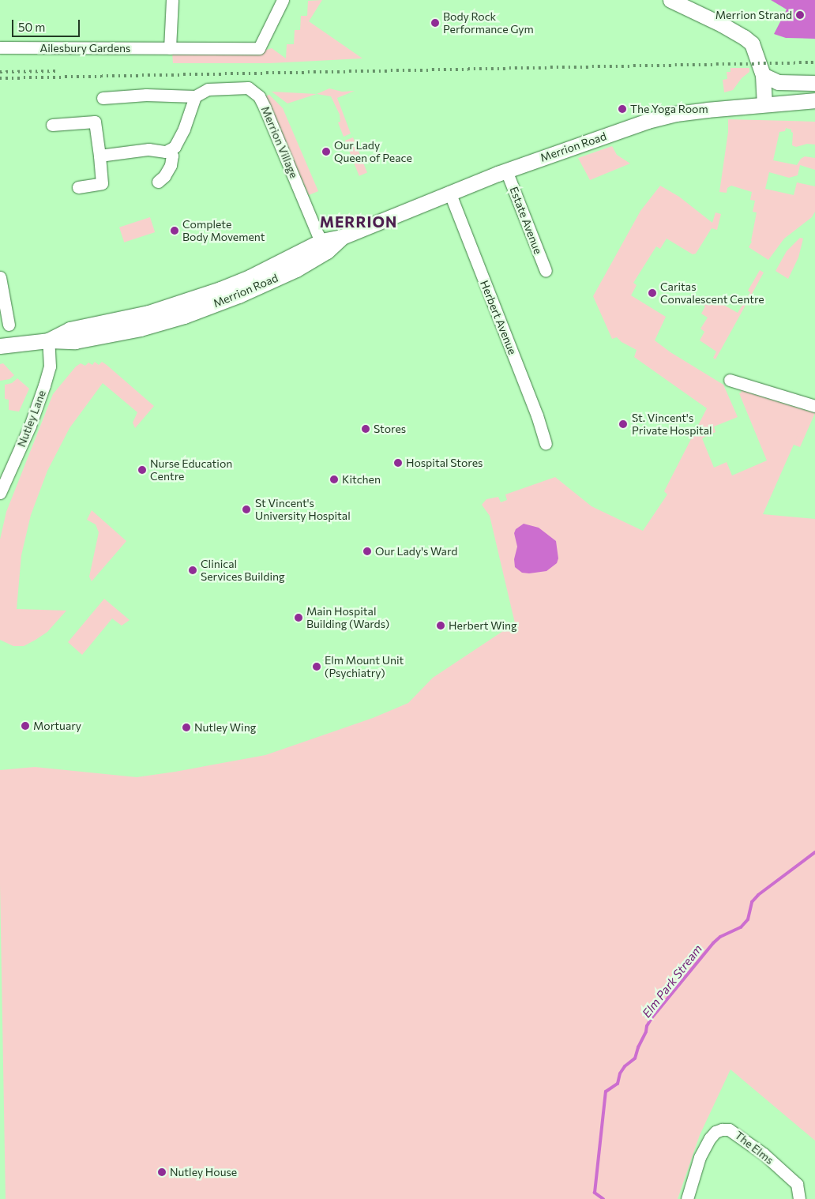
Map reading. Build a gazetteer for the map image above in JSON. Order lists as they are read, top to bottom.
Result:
{
  "streets": {
    "main road": ["Merrion Road"],
    "street": [
      "Ailesbury Gardens",
      "Merrion Village",
      "Estate Avenue",
      "Herbert Avenue",
      "Nutley Lane",
      "The Elms"
    ]
  },
  "crossings": [
    ["Merrion Village", "Merrion Road"],
    ["Merrion Road", "Estate Avenue"],
    ["Merrion Road", "Herbert Avenue"],
    ["Merrion Road", "Nutley Lane"]
  ],
  "districts": ["MERRION"],
  "water": ["Elm Park Stream"],
  "places": [
    "Merrion Strand",
    "Body Rock Performance Gym",
    "The Yoga Room",
    "Our Lady Queen of Peace",
    "Complete Body Movement",
    "Caritas Convalescent Centre",
    "St. Vincent's Private Hospital",
    "Stores",
    "Hospital Stores",
    "Nurse Education Centre",
    "Kitchen",
    "St Vincent's University Hospital",
    "Our Lady's Ward",
    "Clinical Services Building",
    "Main Hospital Building (Wards)",
    "Herbert Wing",
    "Elm Mount Unit (Psychiatry)",
    "Mortuary",
    "Nutley Wing",
    "Nutley House"
  ],
  "scale_bar": "50 m"
}
